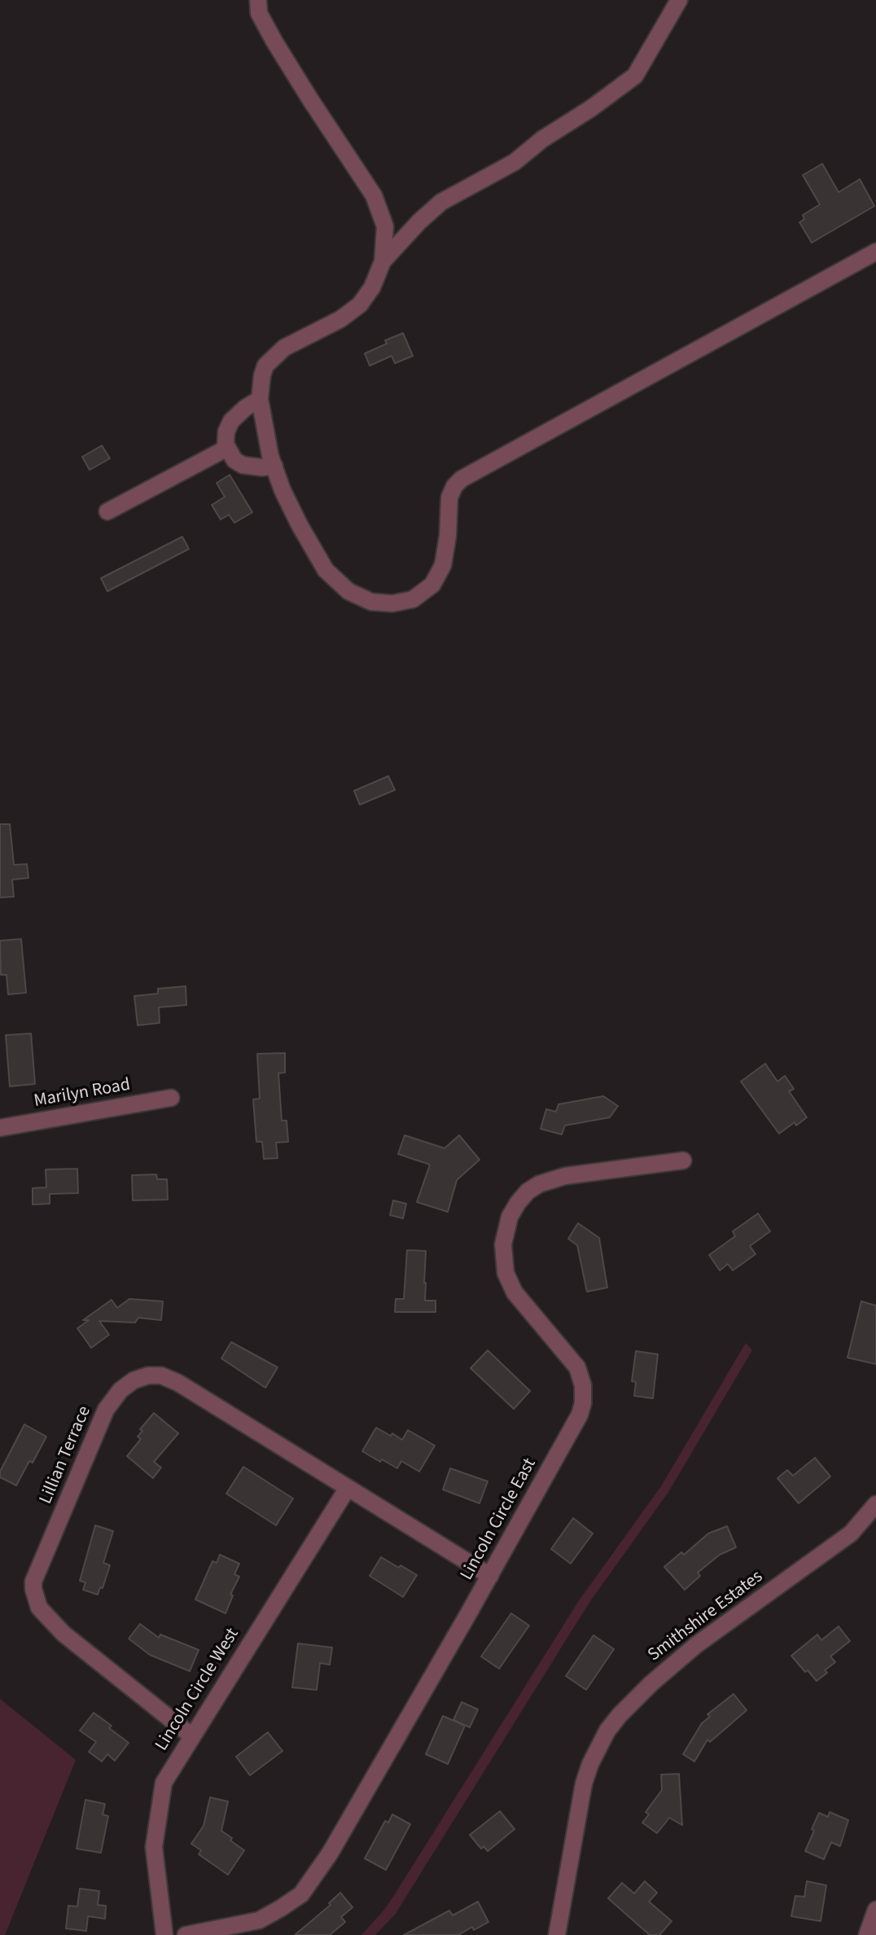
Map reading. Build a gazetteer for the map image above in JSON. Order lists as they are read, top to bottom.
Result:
{
  "streets": {
    "street": [
      "Marilyn Road",
      "Lillian Terrace",
      "Lincoln Circle East",
      "Smithshire Estates",
      "Lincoln Circle West"
    ]
  },
  "crossings": [
    ["Lillian Terrace", "Lincoln Circle East"],
    ["Lillian Terrace", "Lincoln Circle West"]
  ]
}
